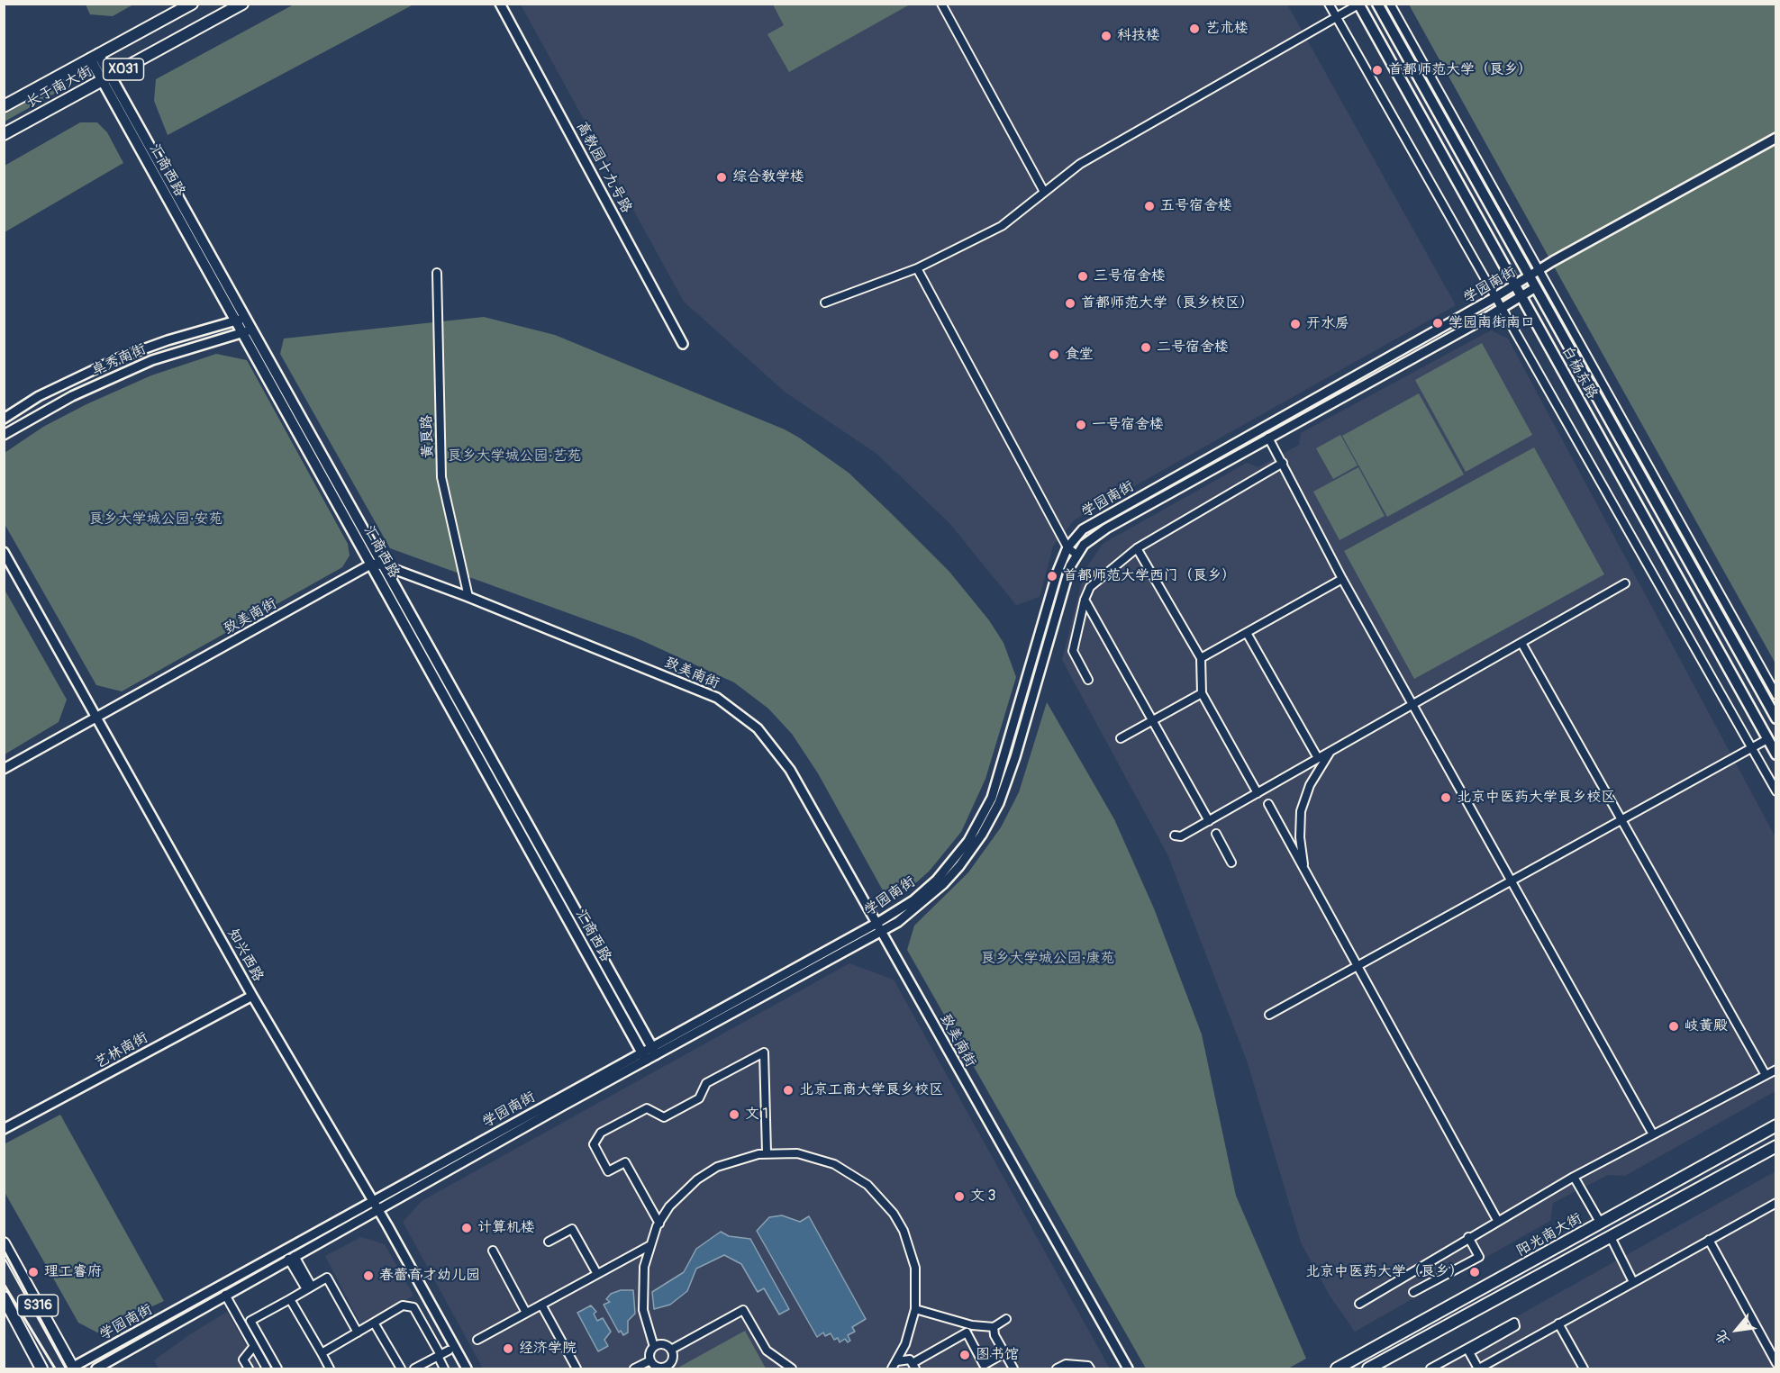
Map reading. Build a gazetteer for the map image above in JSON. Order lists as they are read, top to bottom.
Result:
{
  "streets": {
    "main road": [
      "X031",
      "长于南大街",
      "汇商西路",
      "白杨东路",
      "阳光南大街",
      "S316"
    ],
    "street": [
      "高教园十九号路",
      "学园南街",
      "卓秀南街",
      "黄良路",
      "致美南街",
      "知兴西路",
      "艺林南街"
    ]
  },
  "crossings": [
    ["长于南大街", "汇商西路"],
    ["汇商西路", "学园南街"],
    ["汇商西路", "卓秀南街"],
    ["汇商西路", "致美南街"],
    ["学园南街", "白杨东路"],
    ["学园南街", "致美南街"],
    ["学园南街", "知兴西路"],
    ["学园南街", "S316"],
    ["黄良路", "致美南街"],
    ["致美南街", "知兴西路"],
    ["知兴西路", "艺林南街"]
  ],
  "parks": ["良乡大学城公园·艺苑", "良乡大学城公园·安苑", "良乡大学城公园·康苑"],
  "places": [
    "艺术楼",
    "科技楼",
    "首都师范大学（良乡）",
    "综合教学楼",
    "五号宿舍楼",
    "三号宿舍楼",
    "首都师范大学（良乡校区）",
    "学园南街南口",
    "开水房",
    "二号宿舍楼",
    "食堂",
    "一号宿舍楼",
    "首都师范大学西门（良乡）",
    "北京中医药大学良乡校区",
    "岐黄殿",
    "北京工商大学良乡校区",
    "文 1",
    "文 3",
    "计算机楼",
    "理工睿府",
    "北京中医药大学（良乡）",
    "春蕾育才幼儿园",
    "经济学院",
    "图书馆"
  ],
  "north": "bottom left"
}
